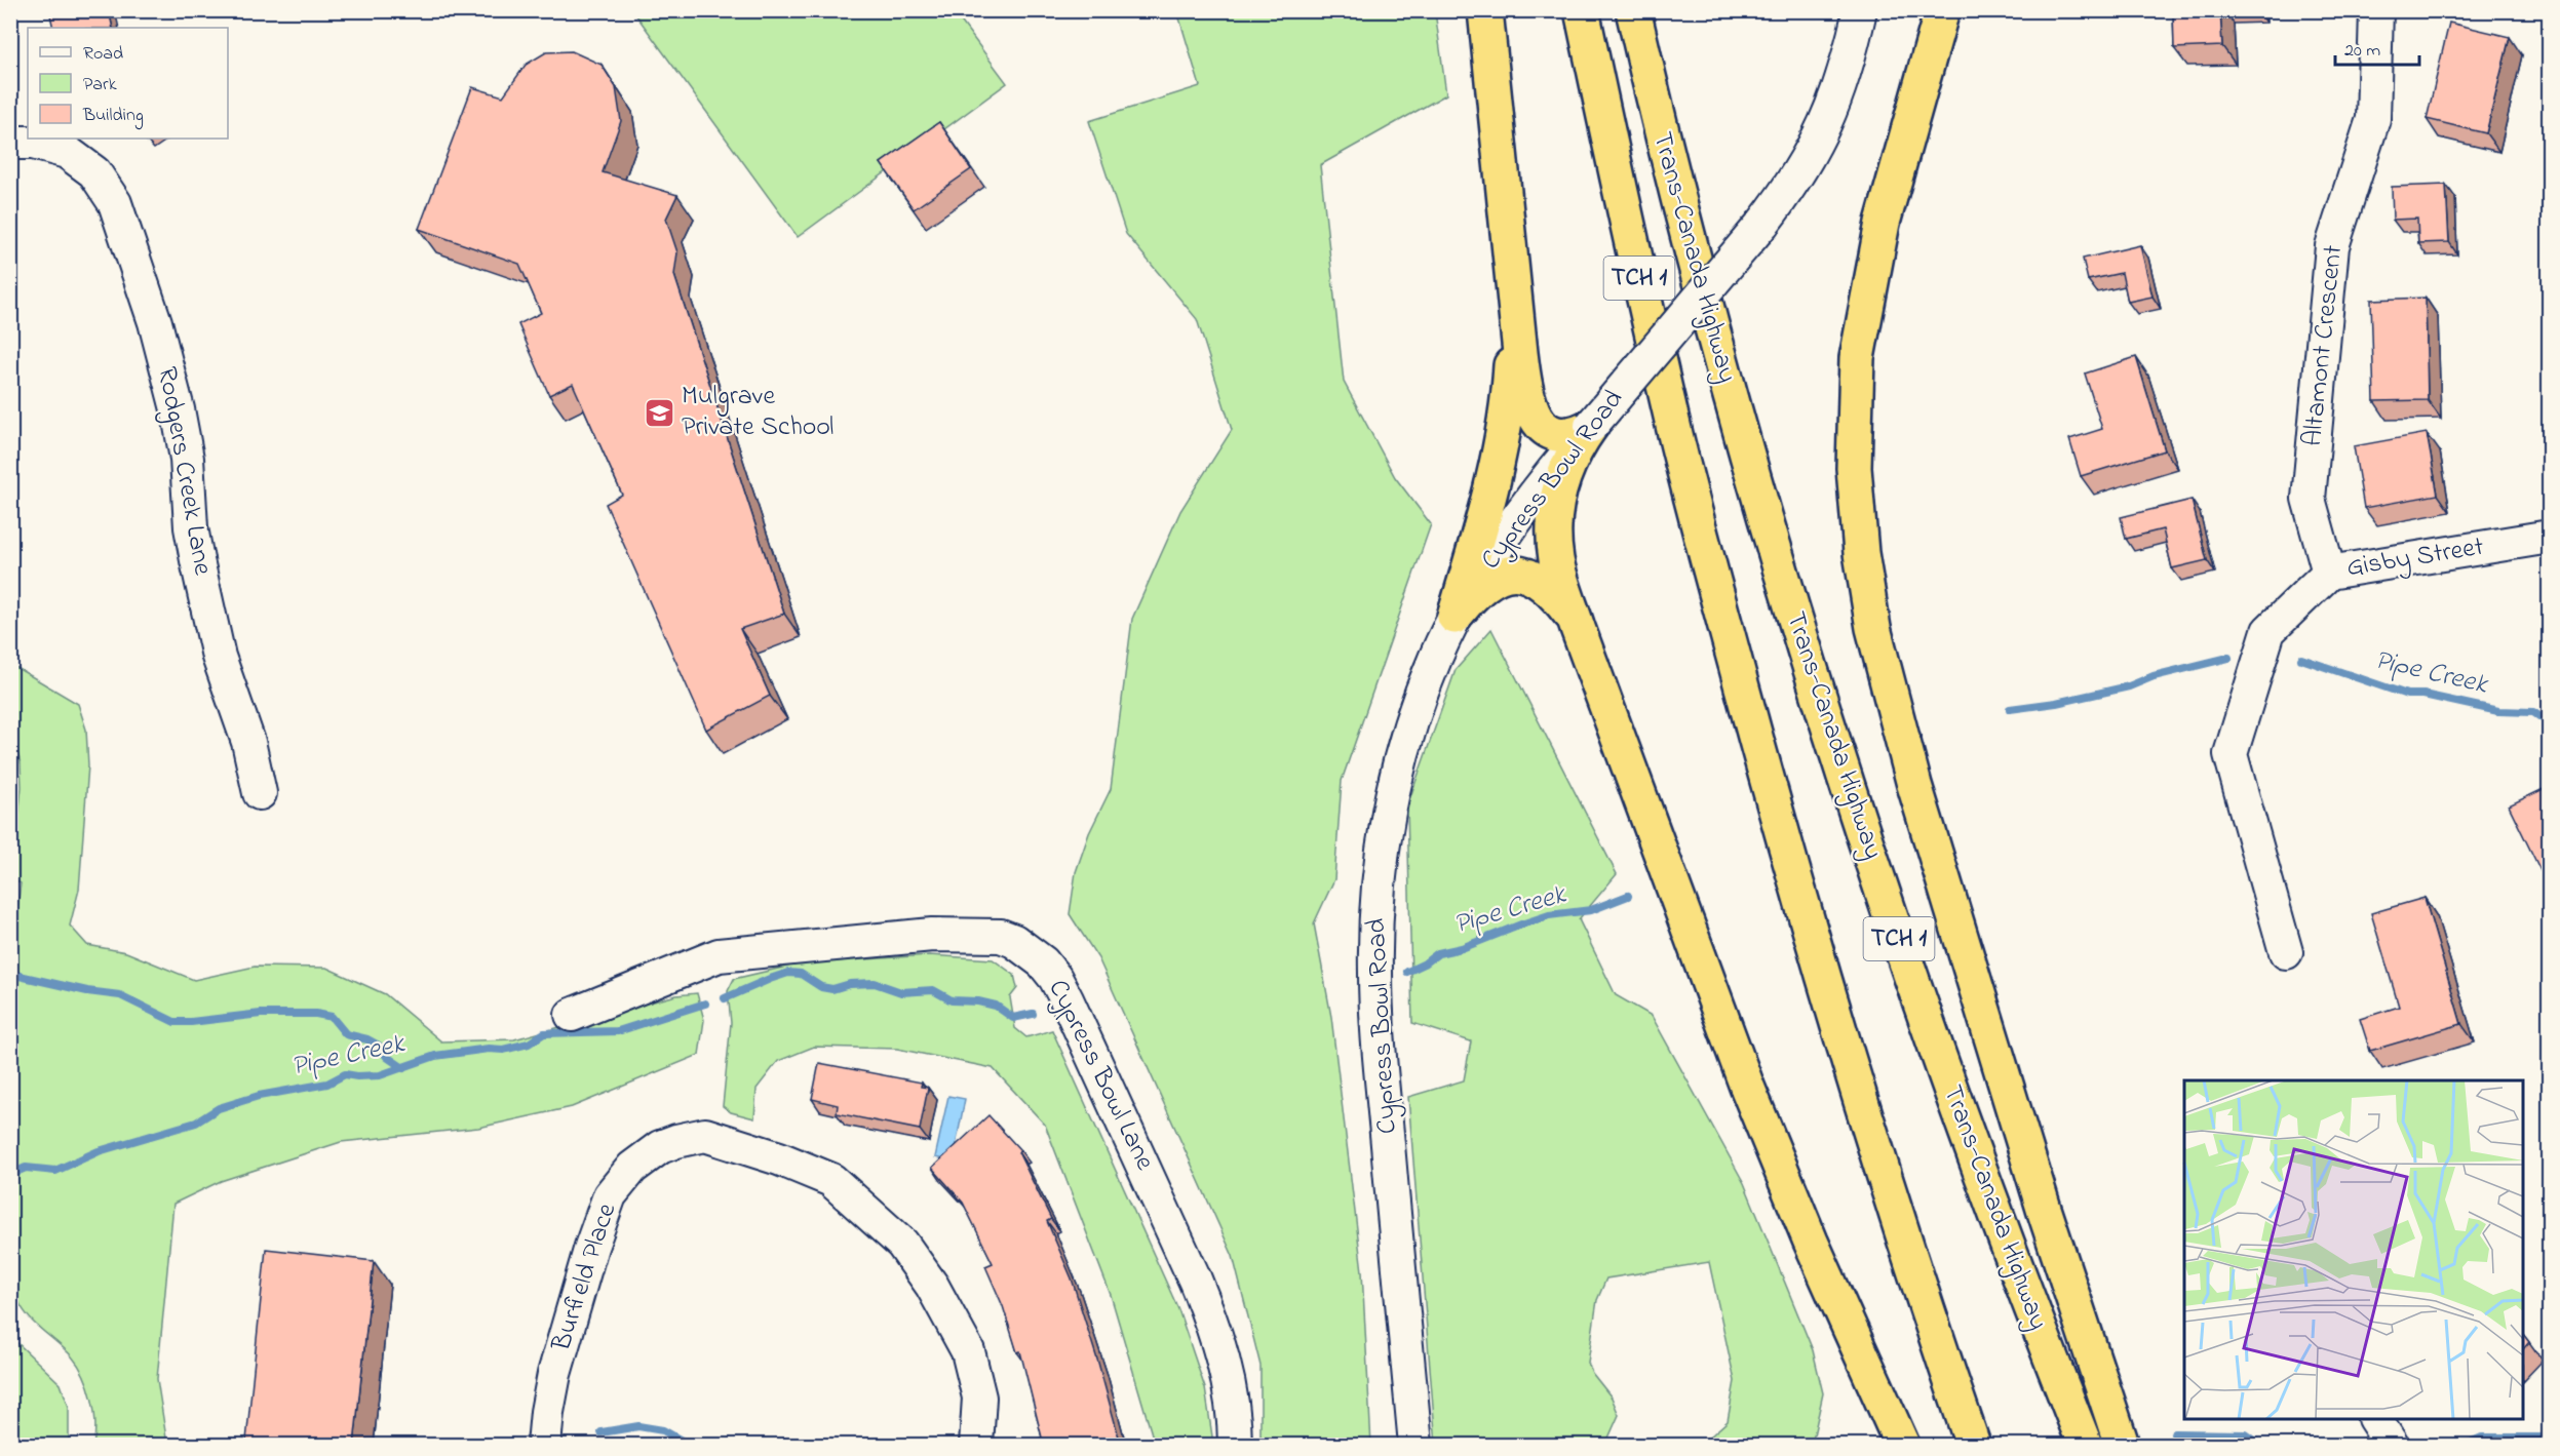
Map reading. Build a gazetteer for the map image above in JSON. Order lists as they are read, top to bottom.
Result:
{
  "streets": {
    "highway": ["Trans-Canada Highway", "TCH 1"],
    "street": [
      "Altamont Crescent",
      "Rodgers Creek Lane",
      "Cypress Bowl Road",
      "Gisby Street",
      "Cypress Bowl Lane",
      "Burfield Place"
    ]
  },
  "crossings": [
    ["Altamont Crescent", "Gisby Street"]
  ],
  "water": ["Pipe Creek"],
  "places": {
    "school or university": ["Mulgrave Private School"]
  },
  "legend": ["Road", "Park", "Building"],
  "scale_bar": "20 m"
}
